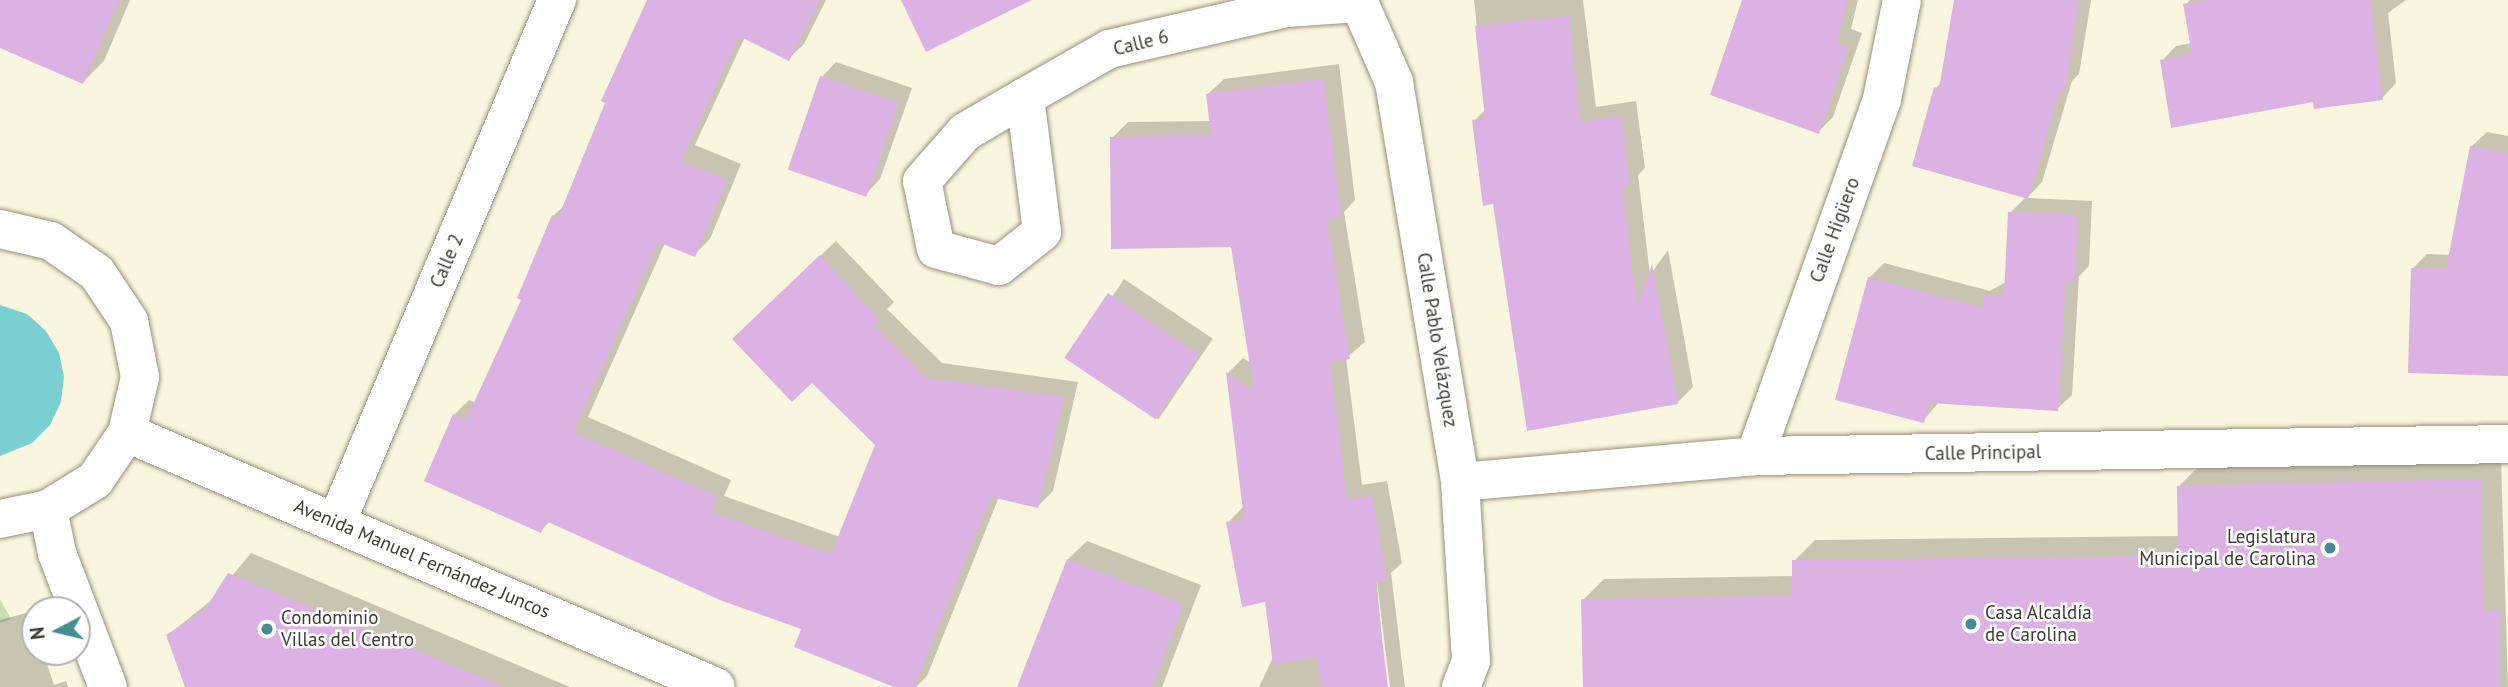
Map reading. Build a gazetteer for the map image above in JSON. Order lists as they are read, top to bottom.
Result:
{
  "streets": {
    "street": [
      "Calle 6",
      "Calle Higüero",
      "Calle 2",
      "Calle Pablo Velázquez",
      "Calle Principal",
      "Avenida Manuel Fernández Juncos"
    ]
  },
  "crossings": [
    ["Calle 6", "Calle Pablo Velázquez"],
    ["Calle Higüero", "Calle Principal"],
    ["Calle 2", "Avenida Manuel Fernández Juncos"],
    ["Calle Pablo Velázquez", "Calle Principal"]
  ],
  "places": ["Legislatura Municipal de Carolina", "Casa Alcaldía de Carolina", "Condominio Villas del Centro"],
  "north": "left"
}
